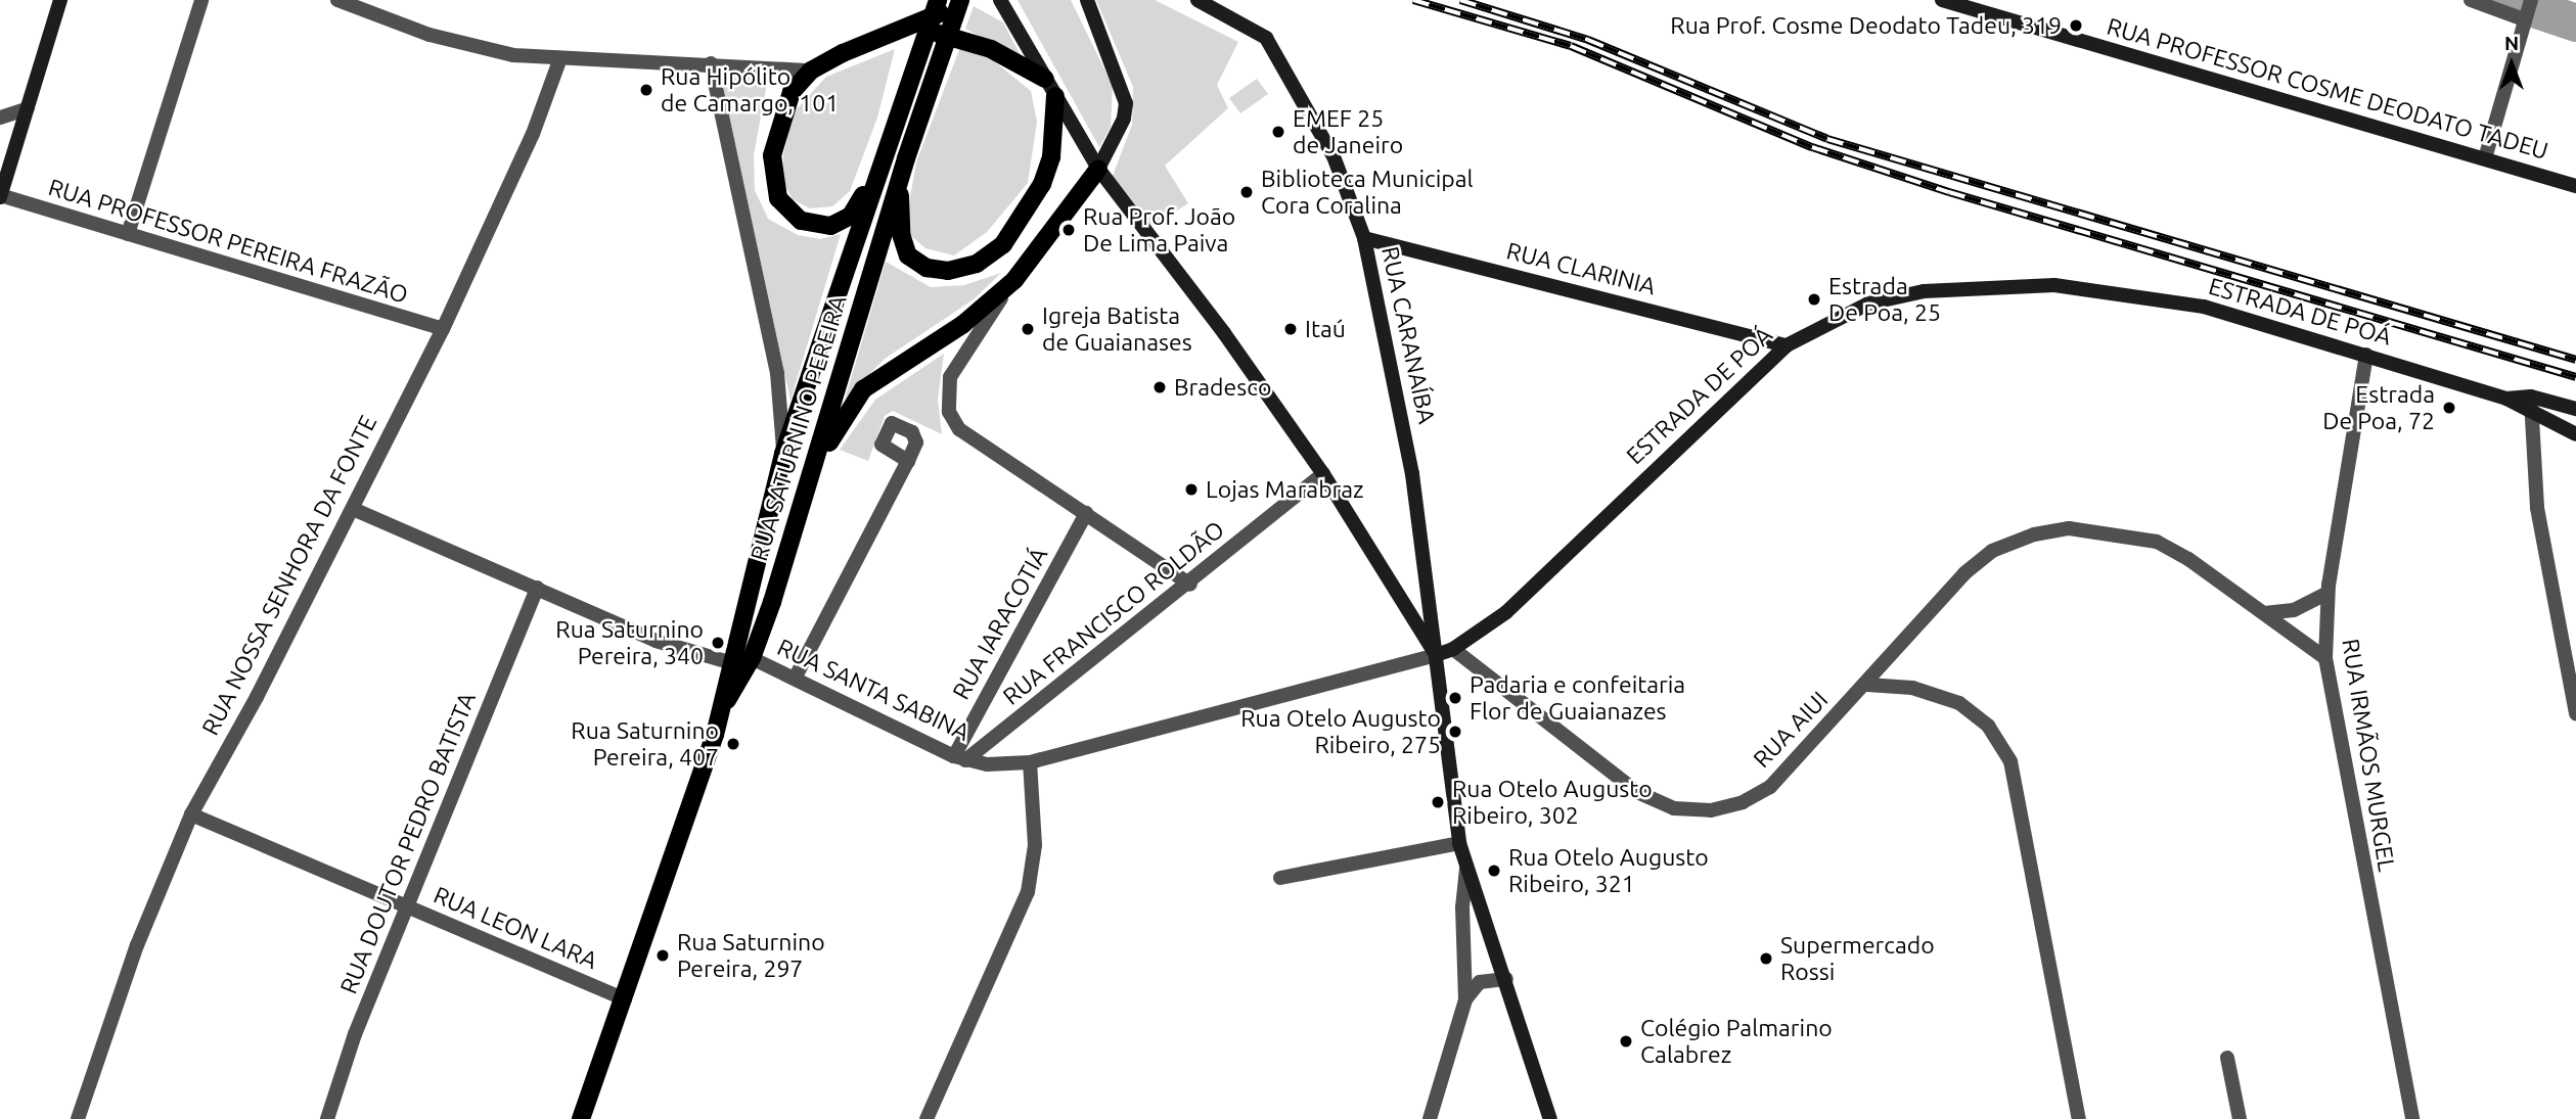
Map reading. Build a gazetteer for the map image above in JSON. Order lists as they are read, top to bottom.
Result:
{
  "streets": {
    "main road": [
      "RUA PROFESSOR COSME DEODATO TADEU",
      "RUA CLARINIA",
      "ESTRADA DE POÁ",
      "RUA CARANAÍBA",
      "RUA SATURNINO PEREIRA"
    ],
    "street": [
      "RUA PROFESSOR PEREIRA FRAZÃO",
      "RUA NOSSA SENHORA DA FONTE",
      "RUA FRANCISCO ROLDÃO",
      "RUA IARACOTIÁ",
      "RUA SANTA SABINA",
      "RUA AIUI",
      "RUA IRMÃOS MURGEL",
      "RUA DOUTOR PEDRO BATISTA",
      "RUA LEON LARA"
    ]
  },
  "crossings": [
    ["RUA PROFESSOR PEREIRA FRAZÃO", "RUA NOSSA SENHORA DA FONTE"],
    ["RUA CLARINIA", "ESTRADA DE POÁ"],
    ["RUA CLARINIA", "RUA CARANAÍBA"],
    ["ESTRADA DE POÁ", "RUA CARANAÍBA"],
    ["ESTRADA DE POÁ", "RUA SANTA SABINA"],
    ["ESTRADA DE POÁ", "RUA AIUI"],
    ["ESTRADA DE POÁ", "RUA IRMÃOS MURGEL"],
    ["RUA CARANAÍBA", "RUA SANTA SABINA"],
    ["RUA SATURNINO PEREIRA", "RUA SANTA SABINA"],
    ["RUA SATURNINO PEREIRA", "RUA LEON LARA"],
    ["RUA NOSSA SENHORA DA FONTE", "RUA SANTA SABINA"],
    ["RUA NOSSA SENHORA DA FONTE", "RUA LEON LARA"],
    ["RUA FRANCISCO ROLDÃO", "RUA IARACOTIÁ"],
    ["RUA FRANCISCO ROLDÃO", "RUA SANTA SABINA"],
    ["RUA IARACOTIÁ", "RUA SANTA SABINA"],
    ["RUA SANTA SABINA", "RUA DOUTOR PEDRO BATISTA"],
    ["RUA AIUI", "RUA IRMÃOS MURGEL"],
    ["RUA DOUTOR PEDRO BATISTA", "RUA LEON LARA"]
  ],
  "places": [
    "Rua Prof. Cosme Deodato Tadeu, 319",
    "Rua Hipólito de Camargo, 101",
    "EMEF 25 de Janeiro",
    "Biblioteca Municipal Cora Coralina",
    "Rua Prof. João De Lima Paiva",
    "Estrada De Poa, 25",
    "Igreja Batista de Guaianases",
    "Itaú",
    "Bradesco",
    "Estrada De Poa, 72",
    "Lojas Marabraz",
    "Rua Saturnino Pereira, 340",
    "Padaria e confeitaria Flor de Guaianazes",
    "Rua Otelo Augusto Ribeiro, 275",
    "Rua Saturnino Pereira, 407",
    "Rua Otelo Augusto Ribeiro, 302",
    "Rua Otelo Augusto Ribeiro, 321",
    "Rua Saturnino Pereira, 297",
    "Supermercado Rossi",
    "Colégio Palmarino Calabrez"
  ],
  "north": "top"
}
